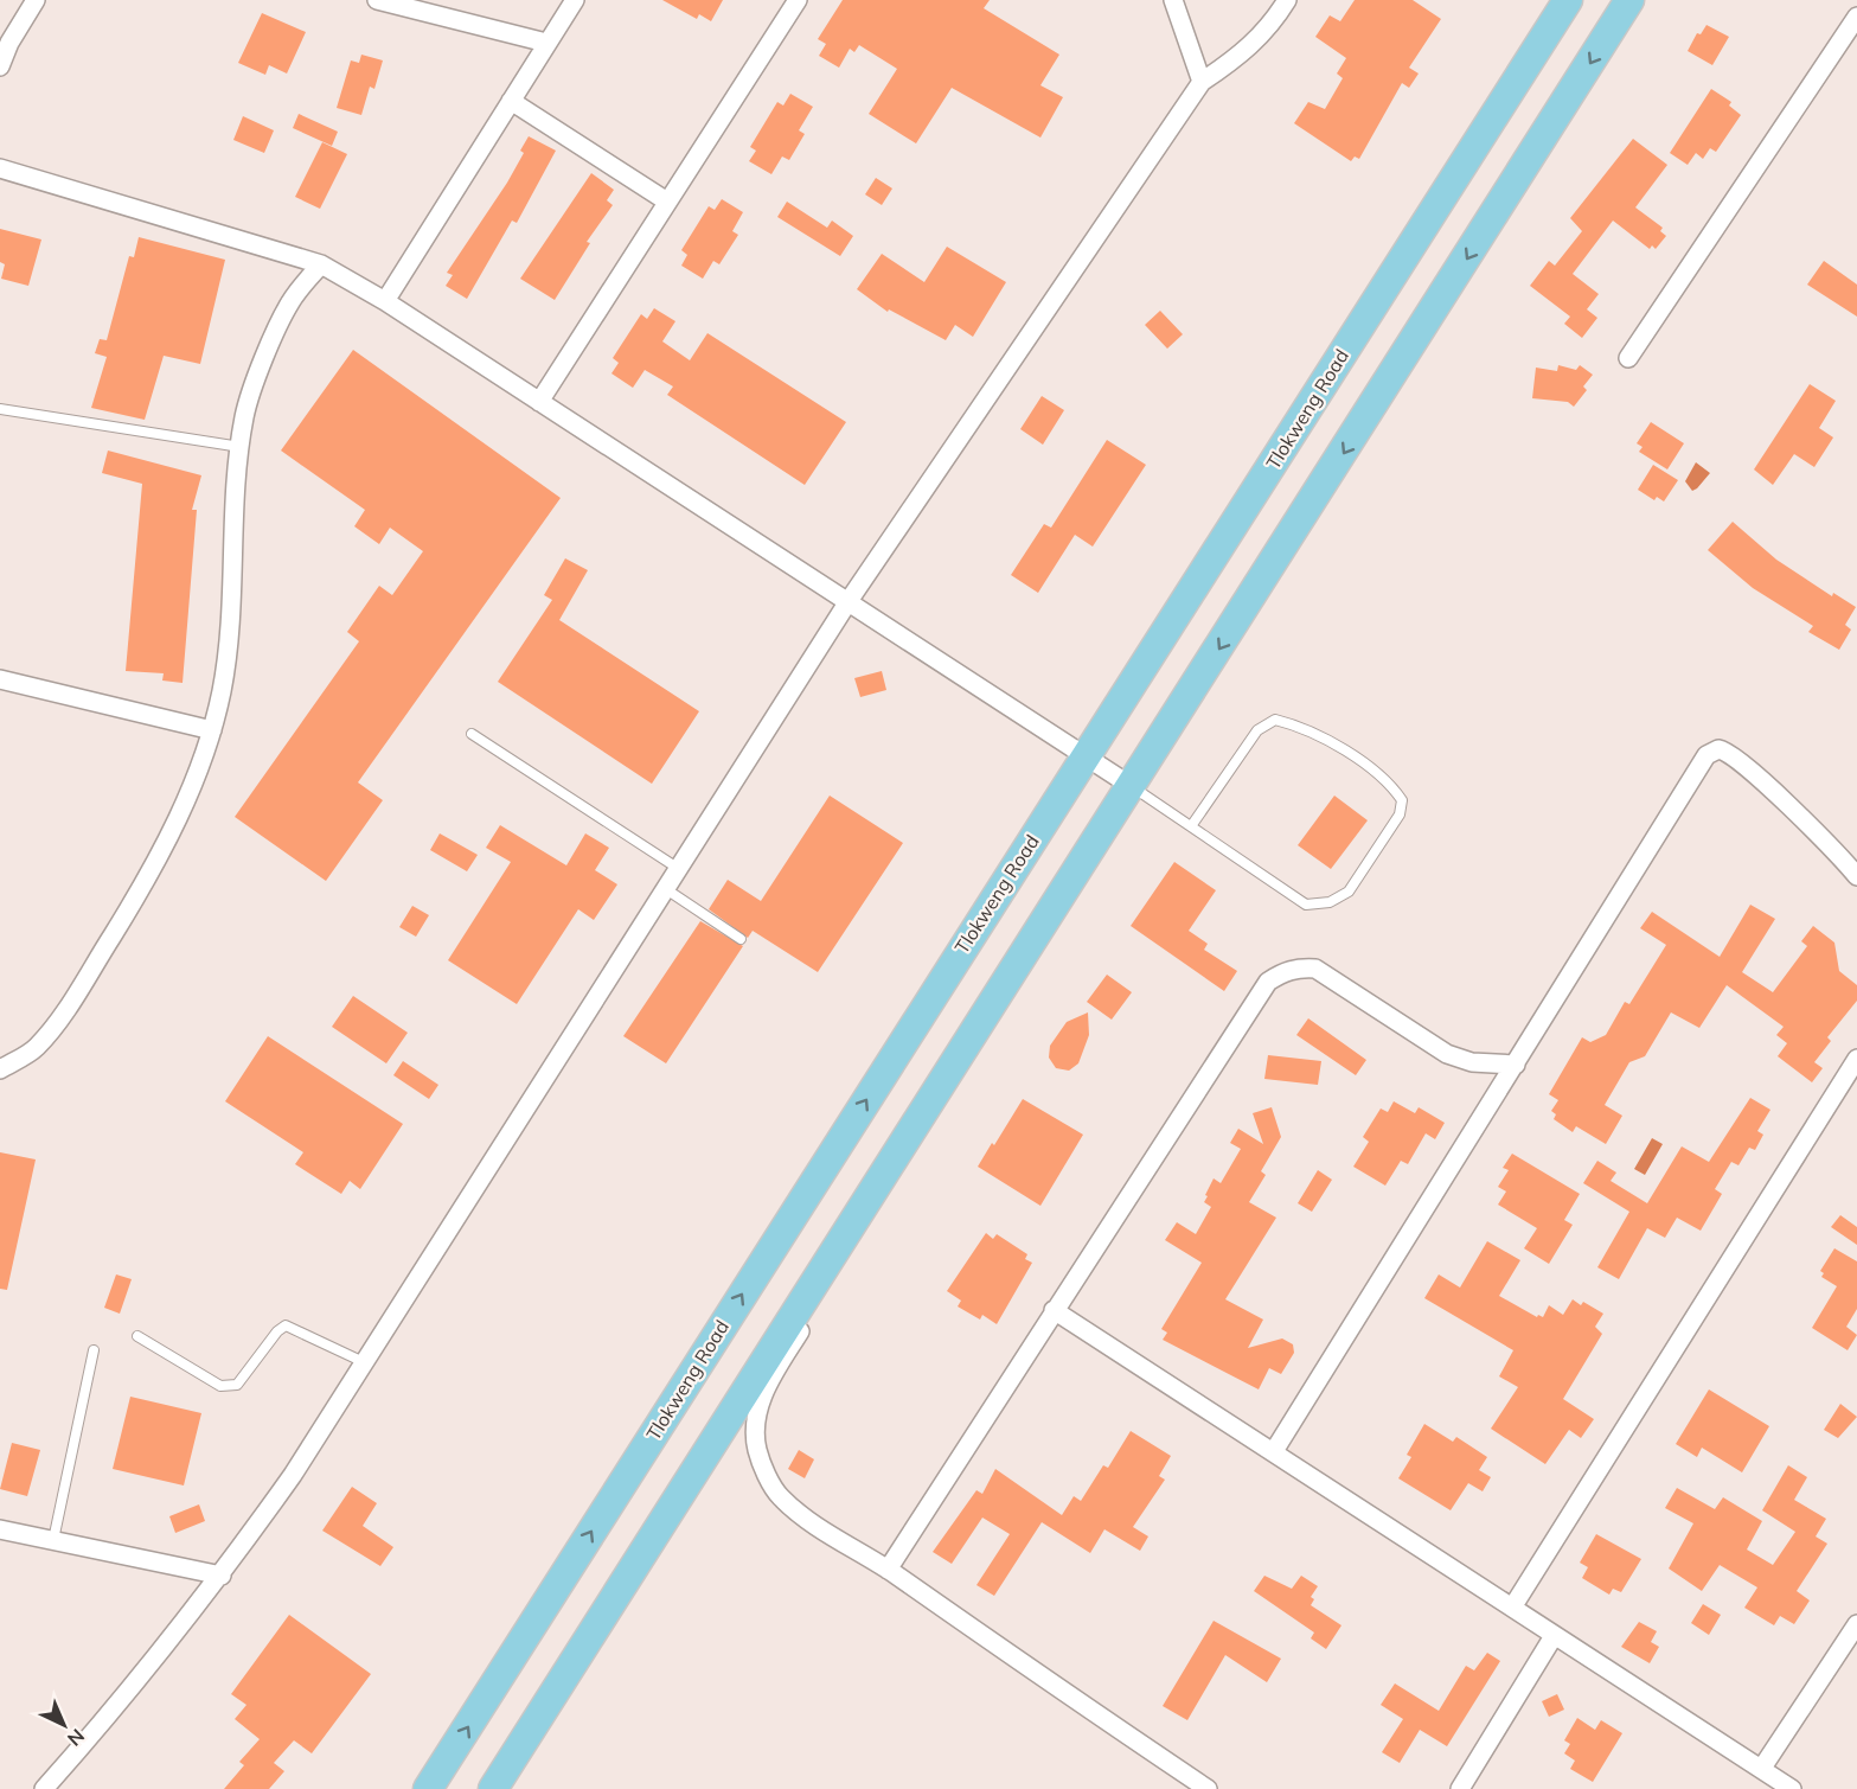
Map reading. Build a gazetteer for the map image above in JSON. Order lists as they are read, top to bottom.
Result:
{
  "streets": {
    "main road": ["Tlokweng Road"]
  },
  "north": "bottom right"
}
